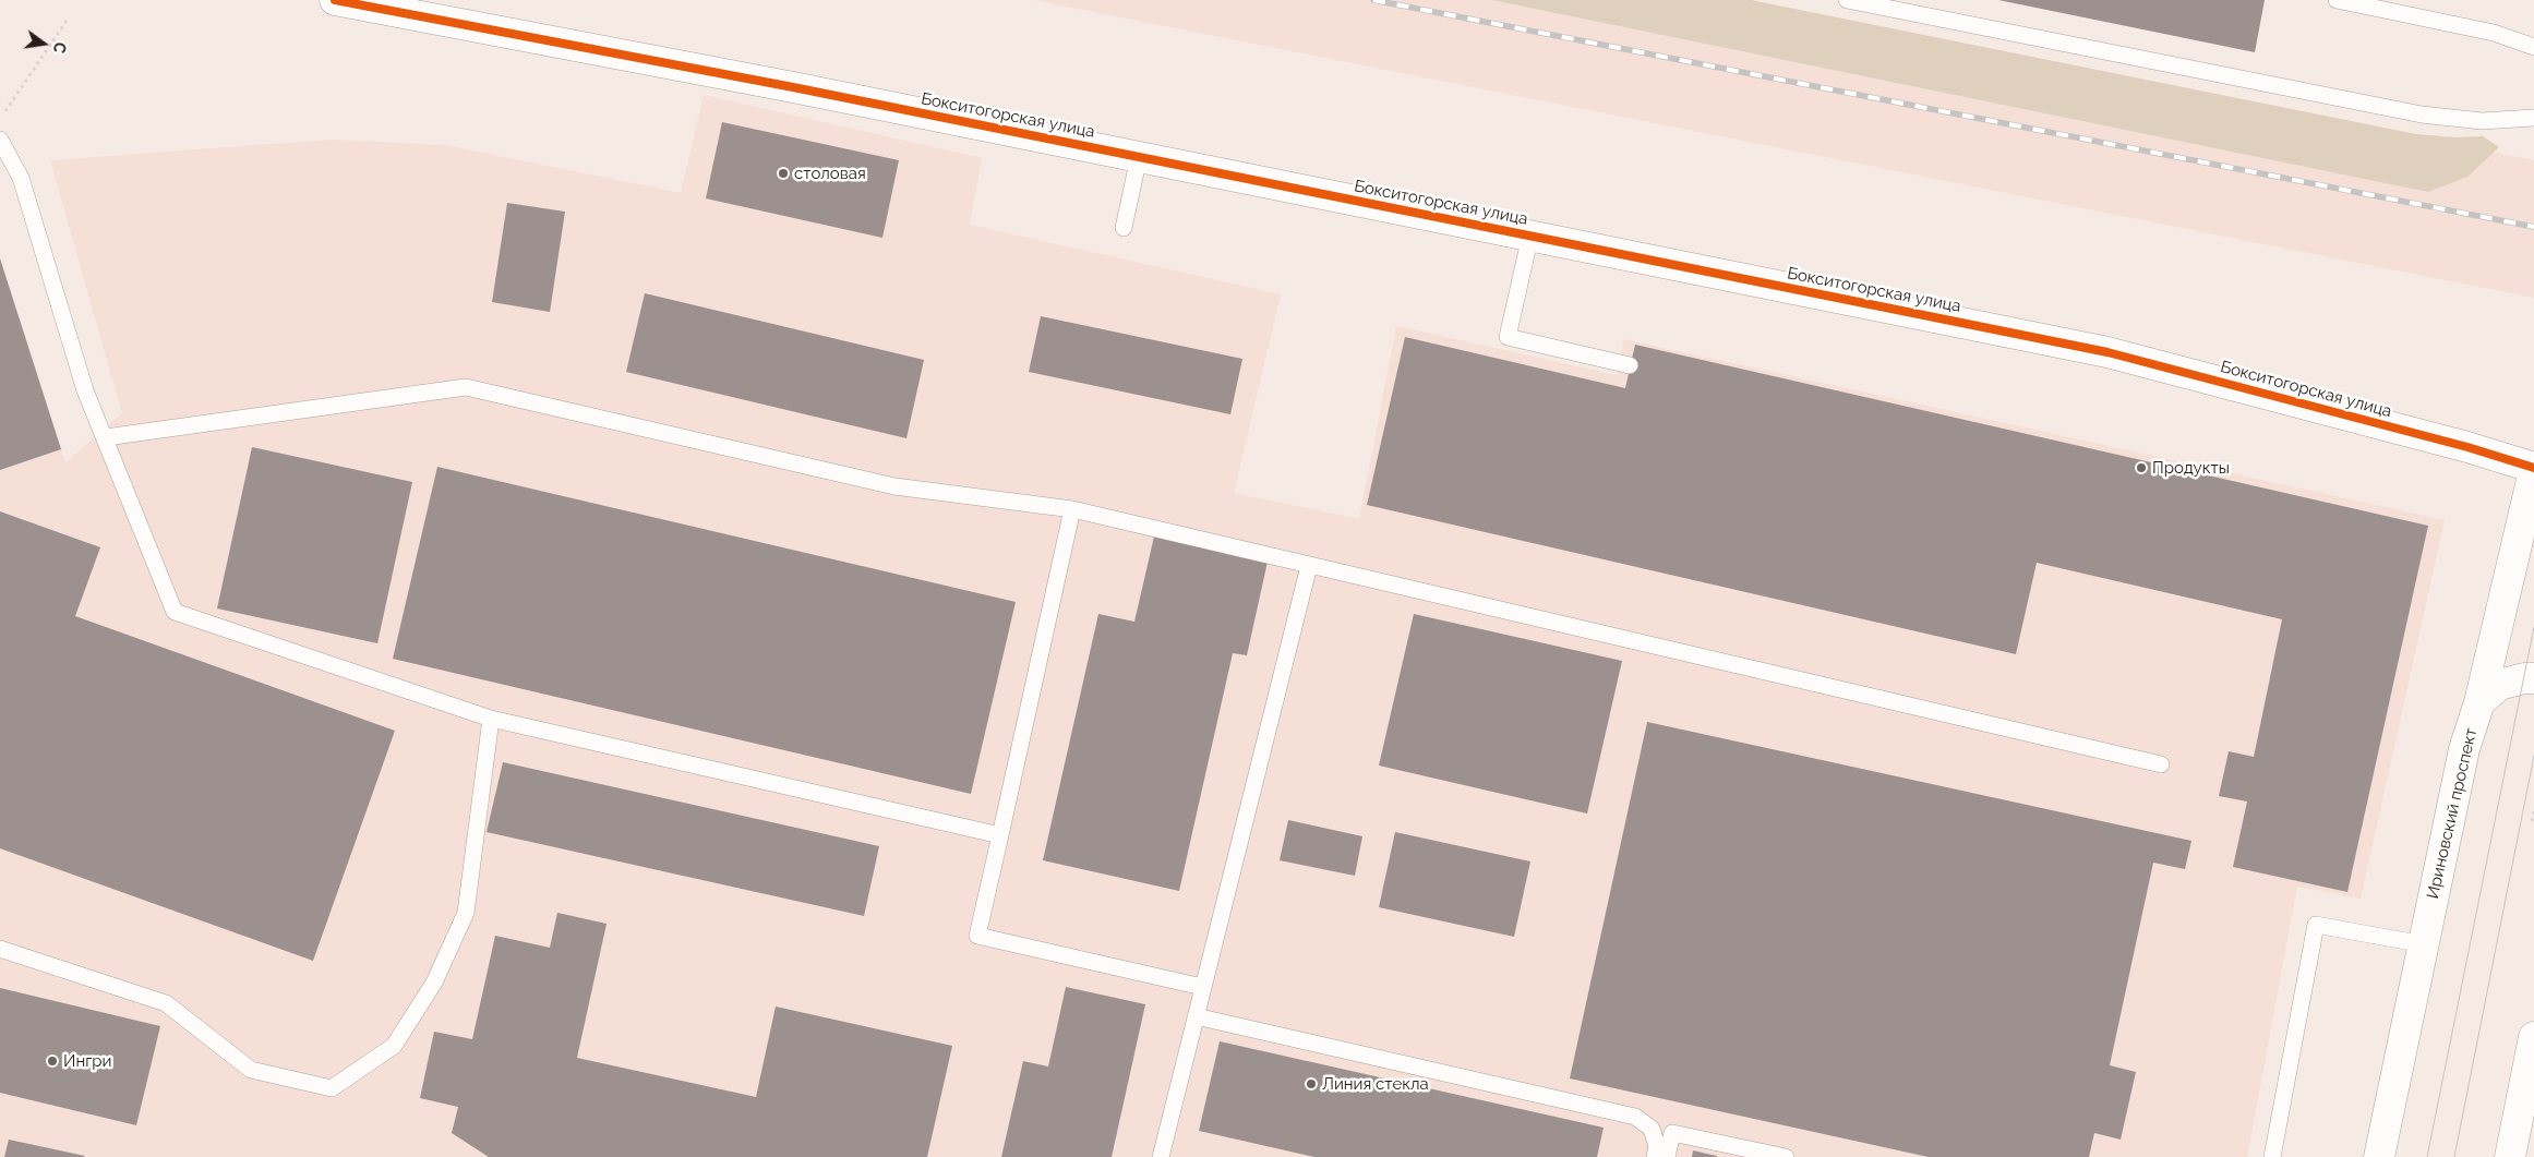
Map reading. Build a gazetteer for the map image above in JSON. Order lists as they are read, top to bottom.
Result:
{
  "streets": {
    "street": ["Бокситогорская улица", "Ириновский проспект"]
  },
  "crossings": [
    ["Бокситогорская улица", "Ириновский проспект"]
  ],
  "places": [
    "столовая",
    "Продукты",
    "Ингри",
    "Линия стекла"
  ],
  "north": "right"
}
